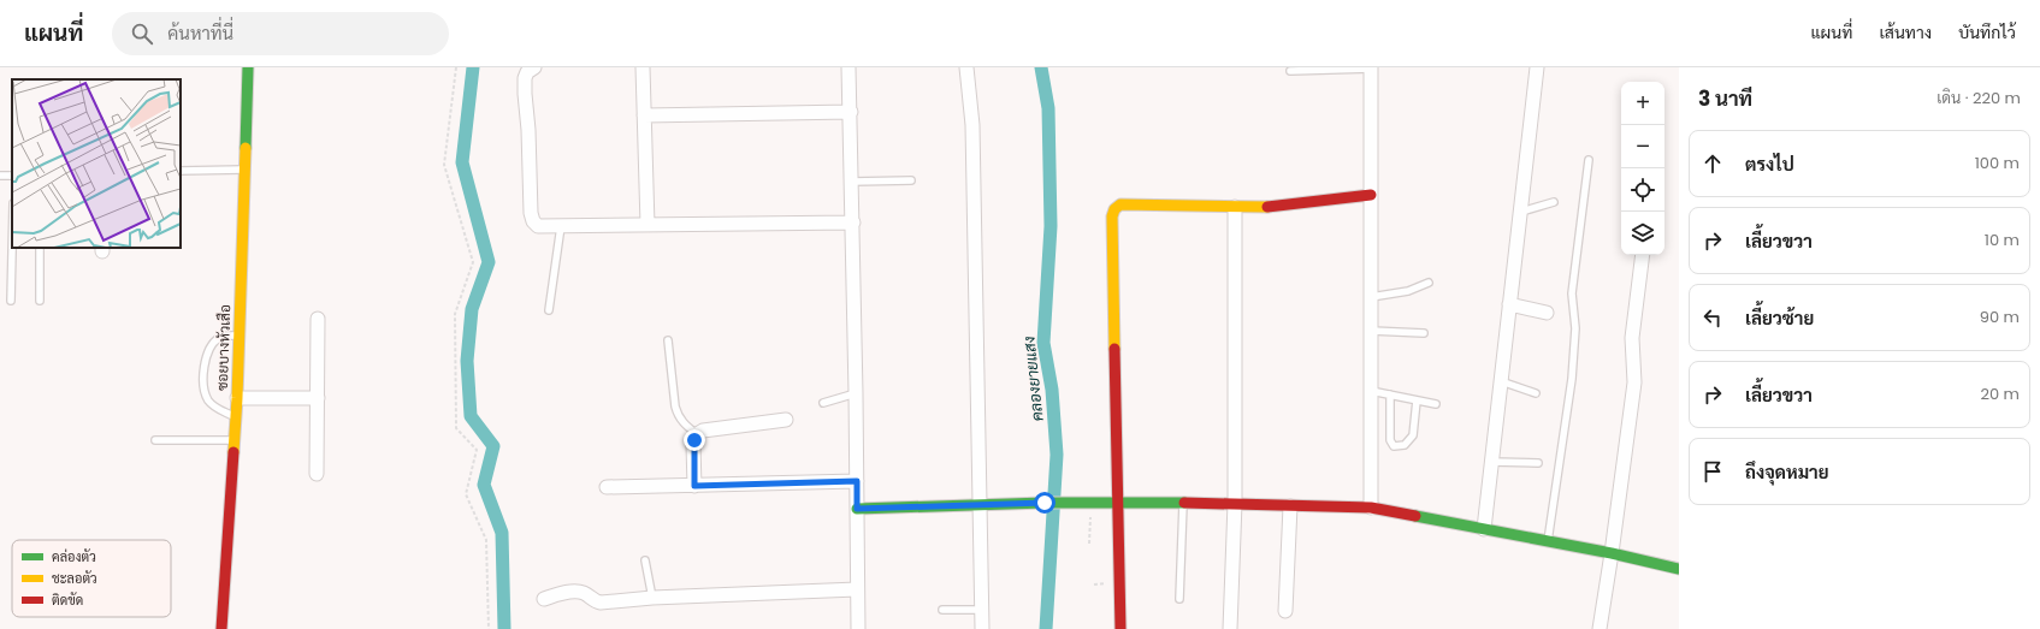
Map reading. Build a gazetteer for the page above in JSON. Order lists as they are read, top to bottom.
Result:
{
  "streets": {
    "street": ["ซอยบางหัวเสือ"]
  },
  "water": ["คลองยายแสง"],
  "legend": ["คล่องตัว", "ชะลอตัว", "ติดขัด"],
  "page": {
    "header": "แผนที่",
    "search": "ค้นหาที่นี่",
    "nav": ["แผนที่", "เส้นทาง", "บันทึกไว้"],
    "heading": ["3 นาที", "เดิน · 220 m"],
    "map_buttons": ["+", "−"],
    "list": [
      ["ตรงไป", "100 m"],
      ["เลี้ยวขวา", "10 m"],
      ["เลี้ยวซ้าย", "90 m"],
      ["เลี้ยวขวา", "20 m"],
      "ถึงจุดหมาย"
    ]
  }
}
